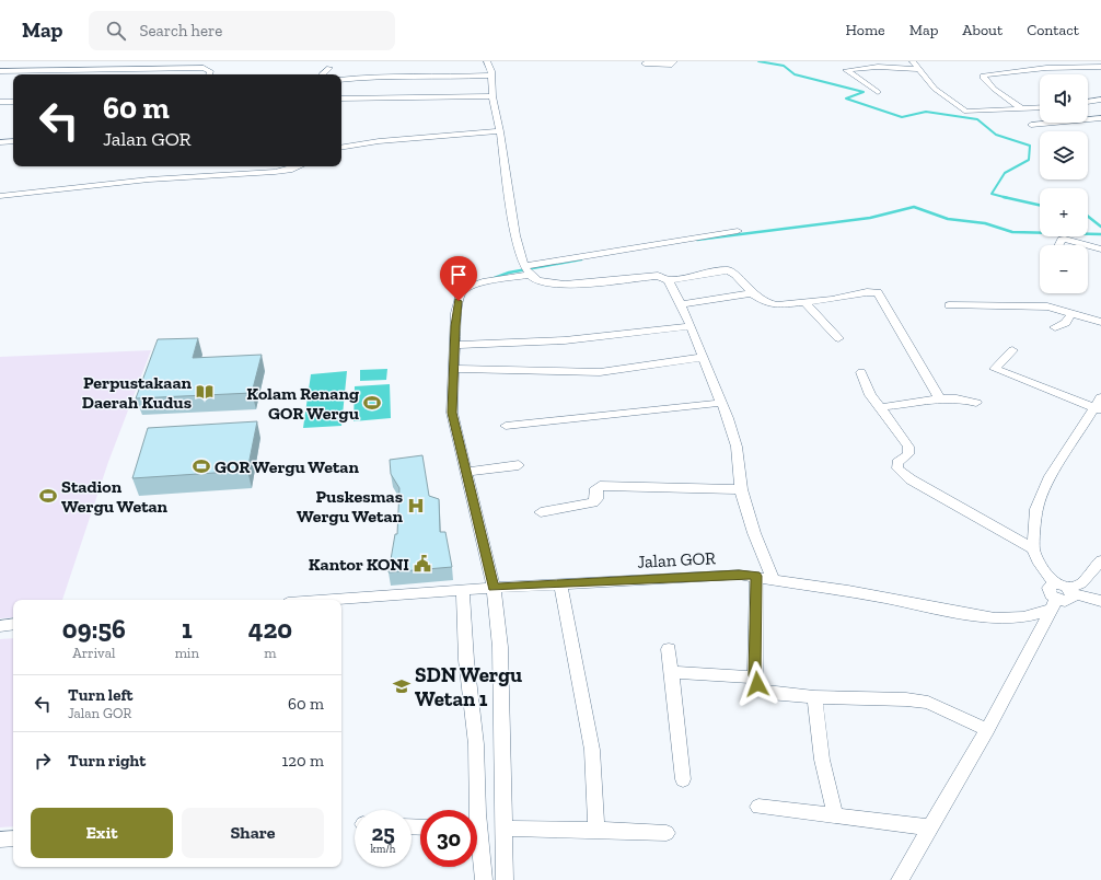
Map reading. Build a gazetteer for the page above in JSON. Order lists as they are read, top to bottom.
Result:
{
  "streets": {
    "street": ["Jalan GOR"]
  },
  "places": {
    "library": ["Perpustakaan Daerah Kudus"],
    "sports": ["Kolam Renang GOR Wergu", "GOR Wergu Wetan", "Stadion Wergu Wetan"],
    "hospital": ["Puskesmas Wergu Wetan"],
    "public building": ["Kantor KONI"],
    "school or university": ["SDN Wergu Wetan 1"]
  },
  "page": {
    "header": "Map",
    "search": "Search here",
    "nav": [
      "Home",
      "Map",
      "About",
      "Contact"
    ],
    "map_buttons": ["+", "−"],
    "turn": ["60 m", "Jalan GOR"],
    "eta": [
      "09:56",
      "Arrival",
      "1",
      "min",
      "420",
      "m"
    ],
    "list": [
      {
        "name": "Turn left",
        "note": "Jalan GOR",
        "value": "60 m"
      },
      {
        "name": "Turn right",
        "value": "120 m"
      }
    ],
    "buttons": ["Exit", "Share"],
    "speed": "25 km/h",
    "limit": "30"
  }
}
